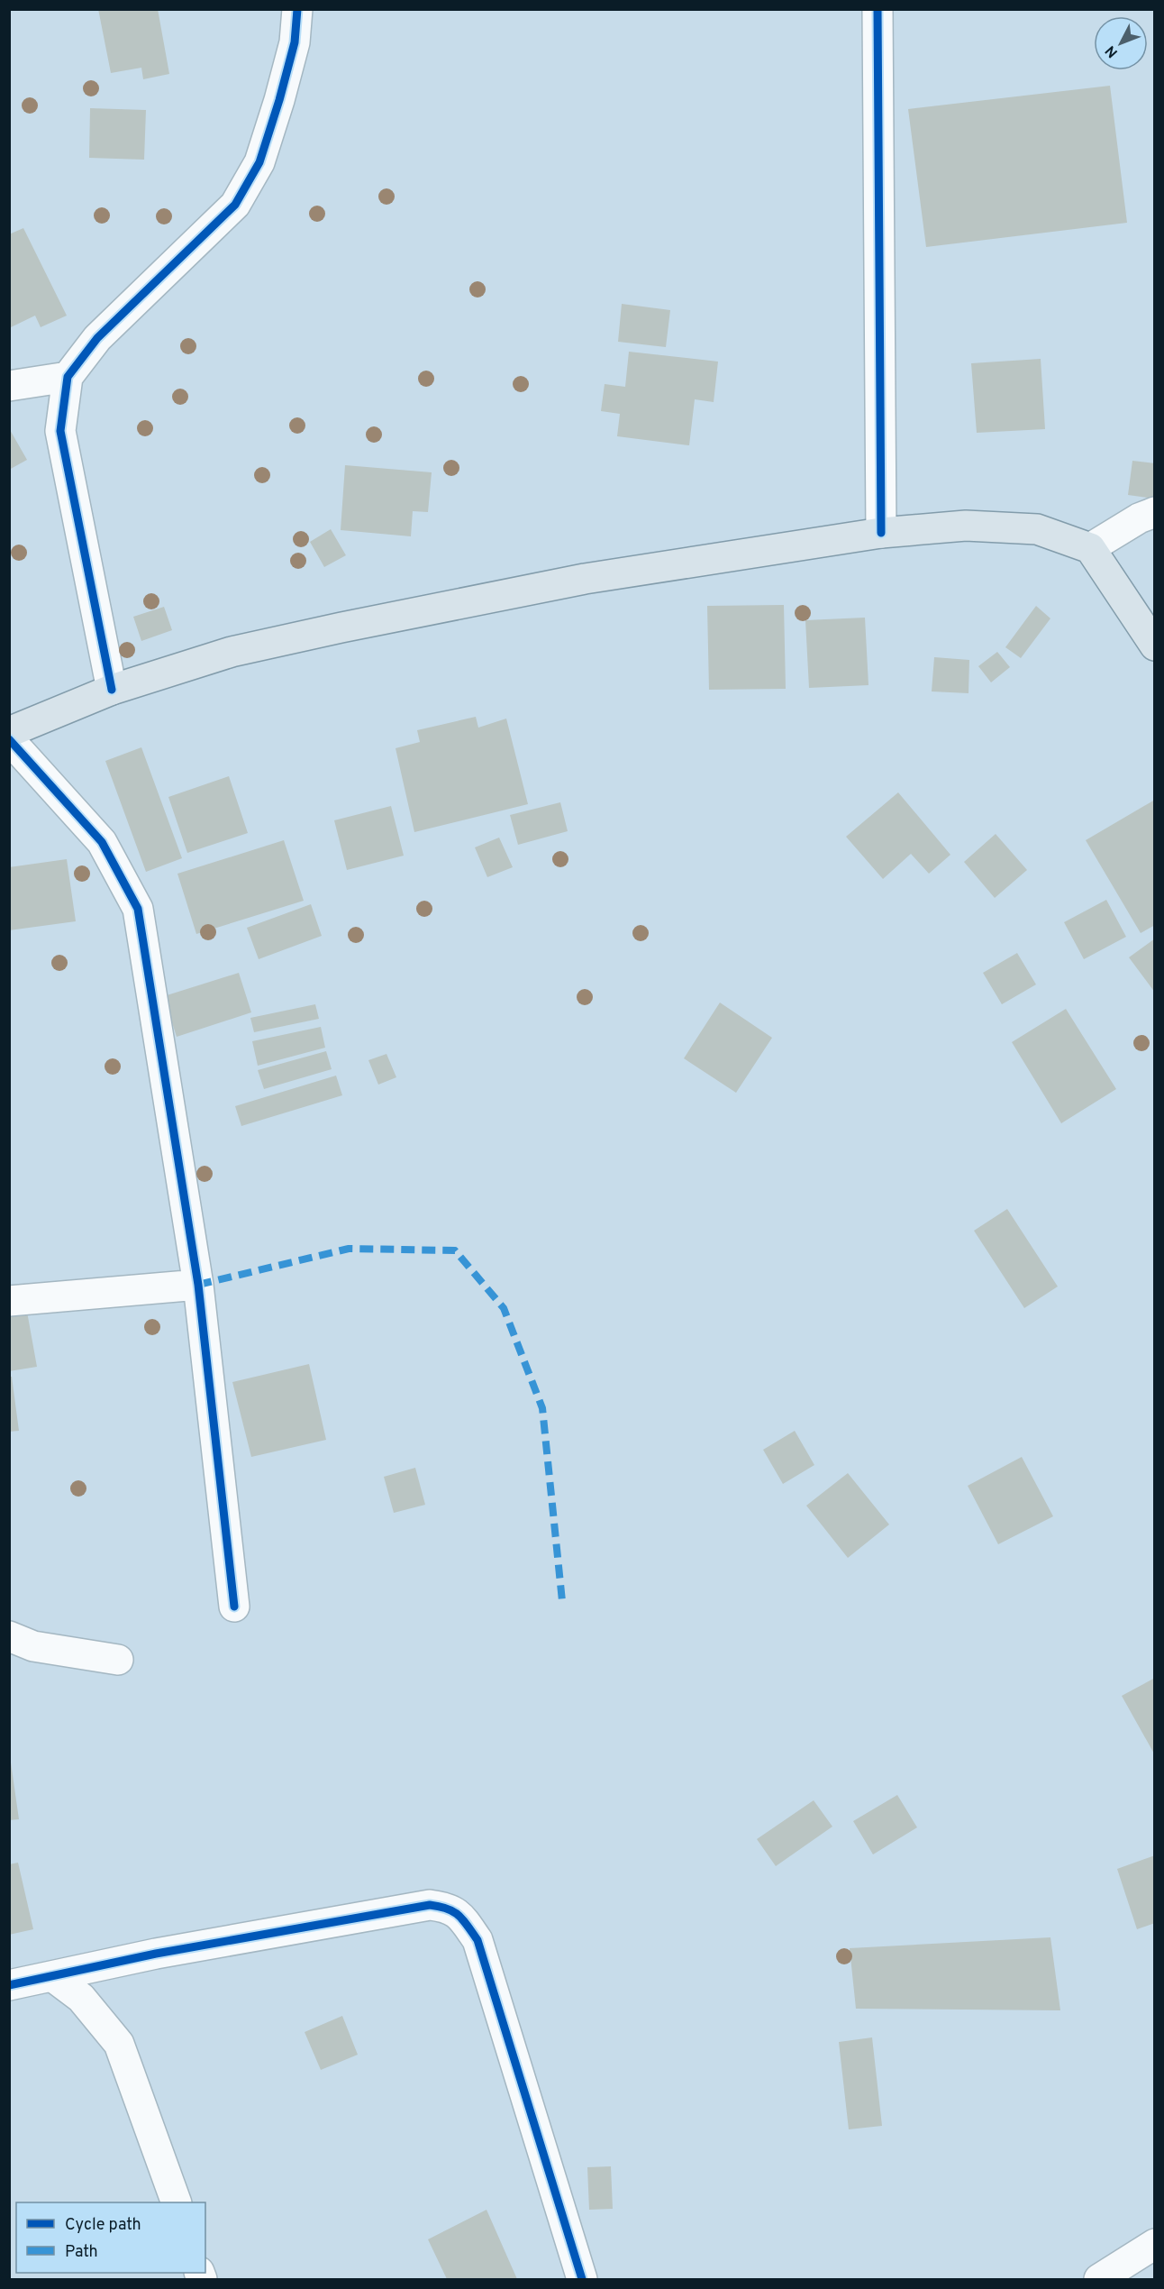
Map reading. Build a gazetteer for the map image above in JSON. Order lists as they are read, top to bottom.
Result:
{
  "legend": ["Cycle path", "Path"],
  "north": "bottom left"
}
